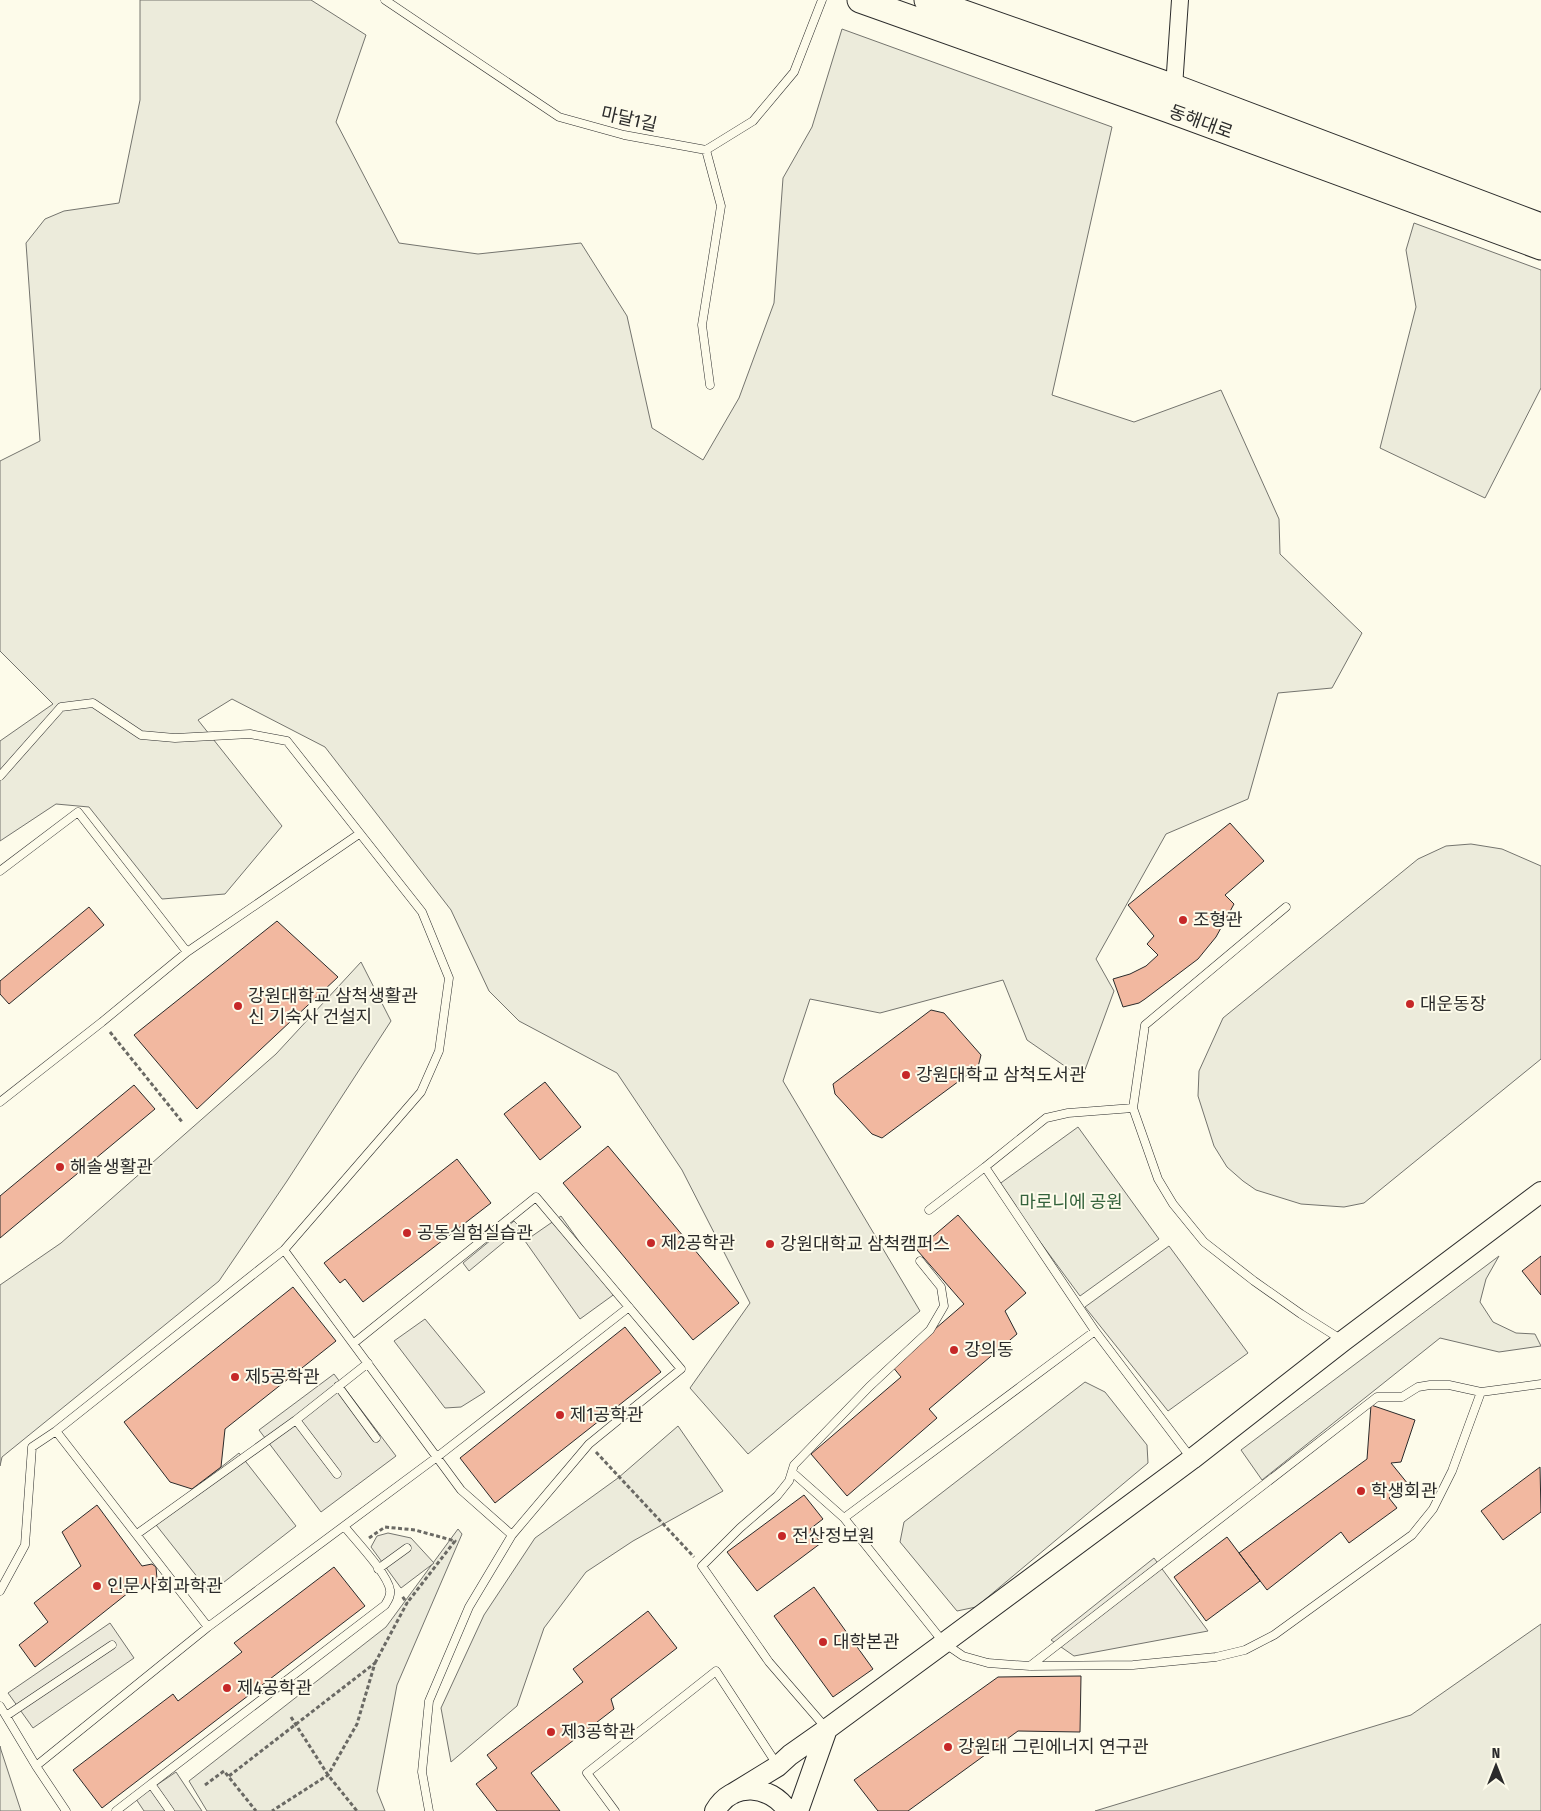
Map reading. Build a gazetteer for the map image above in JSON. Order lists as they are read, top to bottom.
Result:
{
  "streets": {
    "main road": ["동해대로"],
    "lane": ["마달1길"]
  },
  "parks": ["마로니에 공원"],
  "places": [
    "조형관",
    "대운동장",
    "강원대학교 삼척생활관 신 기숙사 건설지",
    "강원대학교 삼척도서관",
    "해솔생활관",
    "공동실험실습관",
    "제2공학관",
    "강원대학교 삼척캠퍼스",
    "강의동",
    "제5공학관",
    "제1공학관",
    "학생회관",
    "전산정보원",
    "인문사회과학관",
    "대학본관",
    "제4공학관",
    "제3공학관",
    "강원대 그린에너지 연구관"
  ],
  "north": "top"
}
